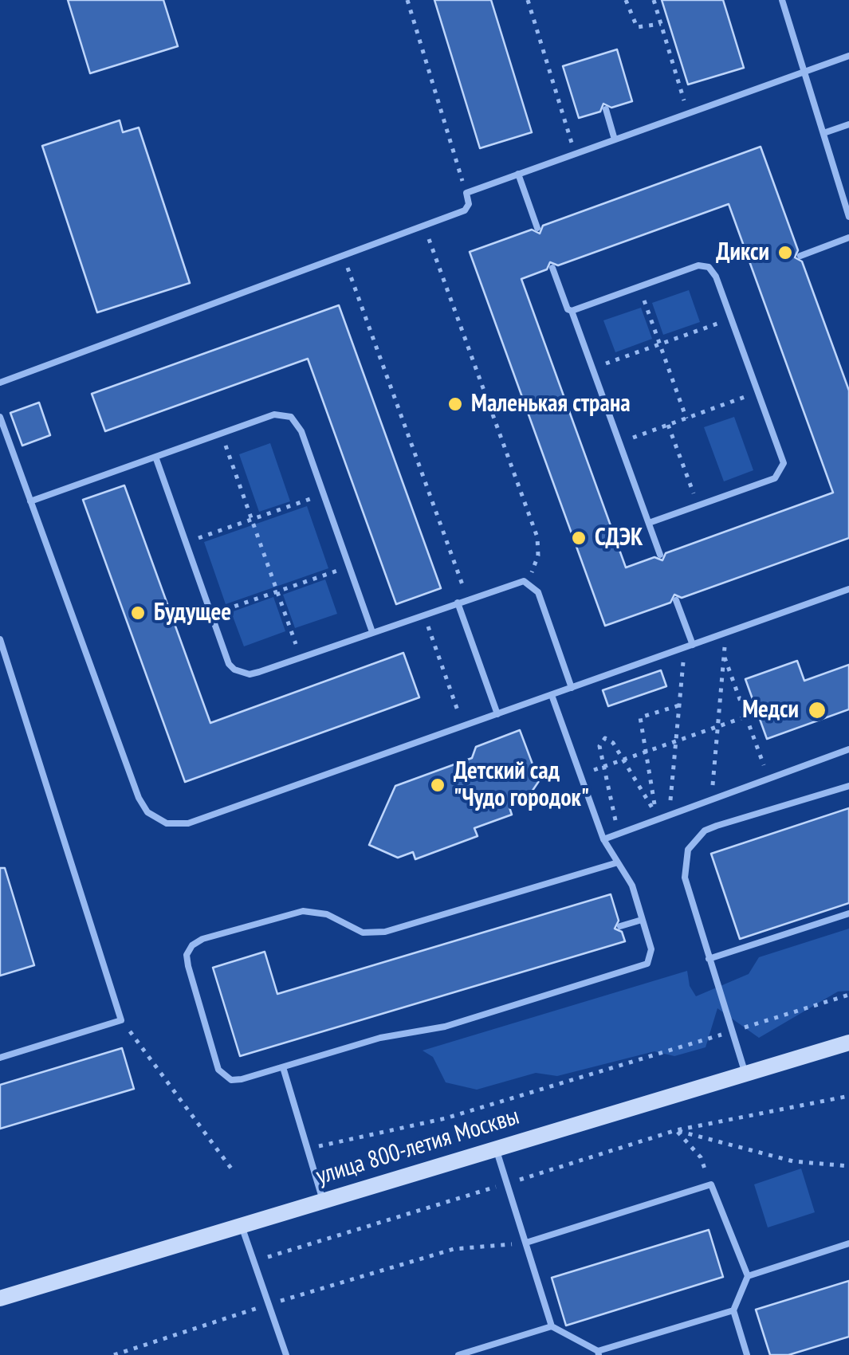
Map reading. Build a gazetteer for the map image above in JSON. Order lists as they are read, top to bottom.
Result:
{
  "streets": {
    "main road": ["улица 800-летия Москвы"]
  },
  "places": [
    "Дикси",
    "Маленькая страна",
    "СДЭК",
    "Будущее",
    "Медси",
    "Детский сад \"Чудо городок\""
  ]
}
